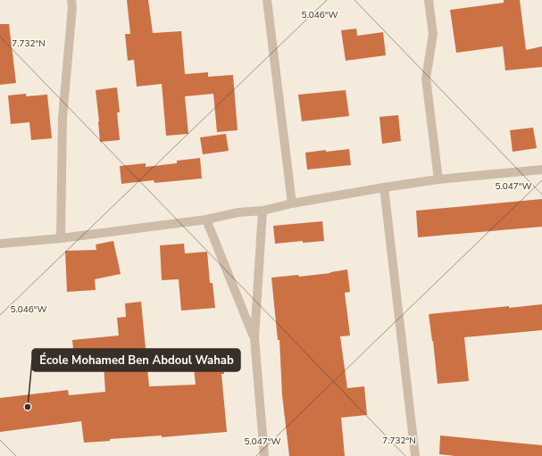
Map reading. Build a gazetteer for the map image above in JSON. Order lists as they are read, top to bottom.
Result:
{
  "places": ["École Mohamed Ben Abdoul Wahab"],
  "coordinates": ["5.046°W", "7.732°N", "5.047°W"]
}
